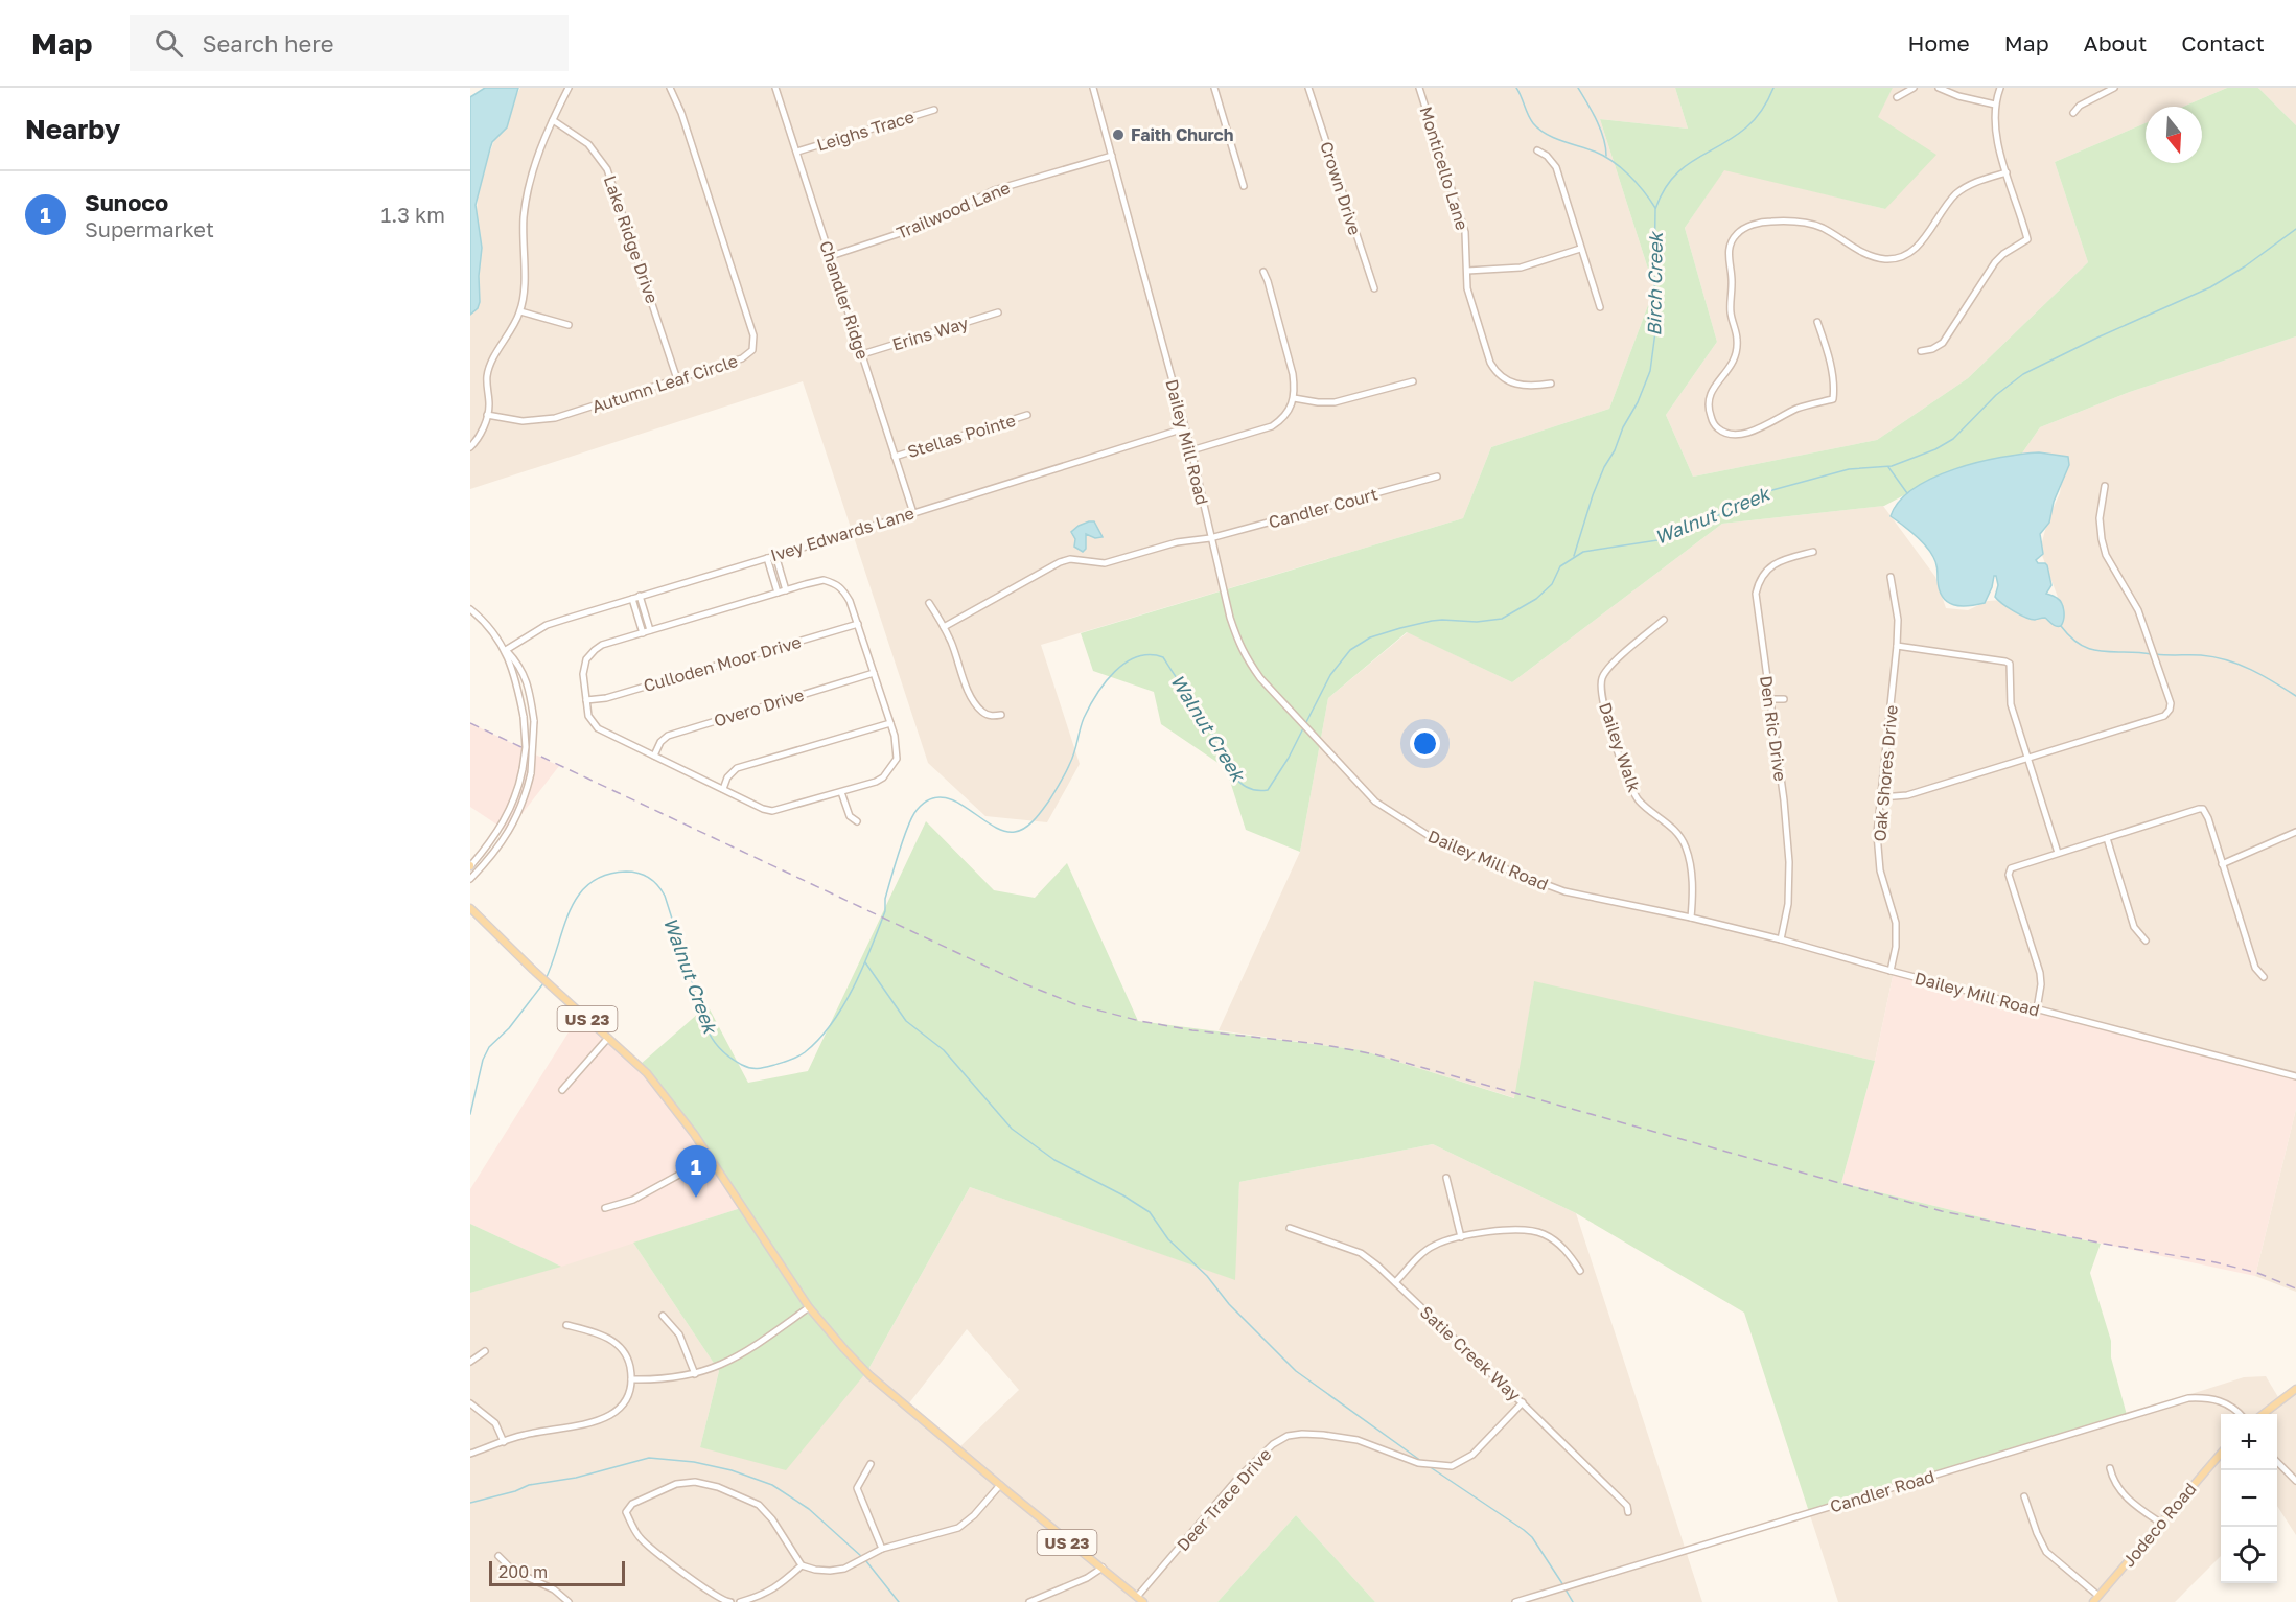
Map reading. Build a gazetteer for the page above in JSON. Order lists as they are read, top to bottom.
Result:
{
  "streets": {
    "main road": ["US 23", "Jodeco Road"],
    "street": [
      "Leighs Trace",
      "Monticello Lane",
      "Crown Drive",
      "Trailwood Lane",
      "Lake Ridge Drive",
      "Chandler Ridge",
      "Erins Way",
      "Autumn Leaf Circle",
      "Stellas Pointe",
      "Dailey Mill Road",
      "Candler Court",
      "Ivey Edwards Lane",
      "Culloden Moor Drive",
      "Overo Drive",
      "Den Ric Drive",
      "Dailey Walk",
      "Oak Shores Drive",
      "Satie Creek Way",
      "Candler Road",
      "Deer Trace Drive"
    ]
  },
  "crossings": [
    ["Leighs Trace", "Chandler Ridge"],
    ["Trailwood Lane", "Chandler Ridge"],
    ["Trailwood Lane", "Dailey Mill Road"],
    ["Lake Ridge Drive", "Autumn Leaf Circle"],
    ["Chandler Ridge", "Erins Way"],
    ["Chandler Ridge", "Stellas Pointe"],
    ["Chandler Ridge", "Ivey Edwards Lane"],
    ["Dailey Mill Road", "Candler Court"],
    ["Dailey Mill Road", "Ivey Edwards Lane"],
    ["Dailey Mill Road", "Den Ric Drive"],
    ["Dailey Mill Road", "Dailey Walk"],
    ["Dailey Mill Road", "Oak Shores Drive"],
    ["US 23", "Deer Trace Drive"],
    ["Satie Creek Way", "Deer Trace Drive"]
  ],
  "water": ["Birch Creek", "Walnut Creek"],
  "places": ["Faith Church"],
  "scale_bar": "200 m",
  "north": "bottom",
  "page": {
    "header": "Map",
    "search": "Search here",
    "nav": [
      "Home",
      "Map",
      "About",
      "Contact"
    ],
    "heading": "Nearby",
    "list": [
      {
        "mark": "1",
        "name": "Sunoco",
        "note": "Supermarket",
        "value": "1.3 km"
      }
    ],
    "pins": "1",
    "map_buttons": ["+", "−"],
    "scale": "200 m"
  }
}
